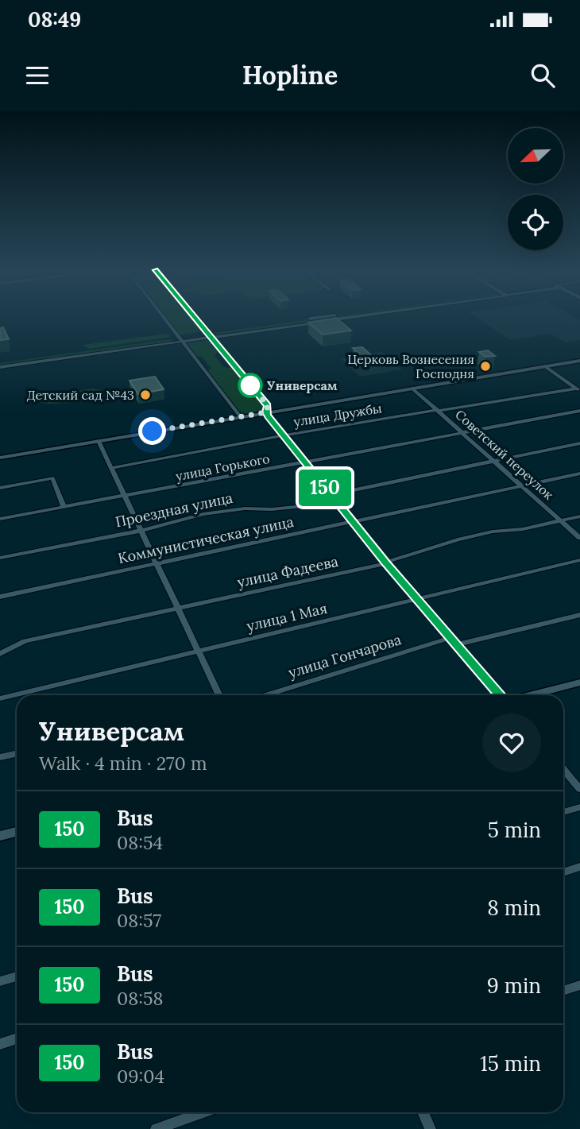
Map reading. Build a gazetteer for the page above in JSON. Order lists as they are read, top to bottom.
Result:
{
  "streets": {
    "street": [
      "улица Дружбы",
      "Советский переулок",
      "улица Горького",
      "Проездная улица",
      "Коммунистическая улица",
      "улица Фадеева",
      "улица 1 Мая",
      "улица Гончарова"
    ]
  },
  "crossings": [
    ["улица Дружбы", "Советский переулок"],
    ["Советский переулок", "улица Горького"],
    ["Советский переулок", "Проездная улица"],
    ["Советский переулок", "Коммунистическая улица"],
    ["Советский переулок", "улица Фадеева"]
  ],
  "places": ["Церковь Вознесения Господня", "Универсам", "Детский сад №43"],
  "lines": ["bus line 150"],
  "north": "bottom left",
  "page": {
    "status": "08:49",
    "header": "Hopline",
    "on_map": "150",
    "heading": ["Универсам", "Walk · 4 min · 270 m"],
    "list": [
      {
        "mark": "150",
        "name": "Bus",
        "note": "08:54",
        "value": "5 min"
      },
      {
        "mark": "150",
        "name": "Bus",
        "note": "08:57",
        "value": "8 min"
      },
      {
        "mark": "150",
        "name": "Bus",
        "note": "08:58",
        "value": "9 min"
      },
      {
        "mark": "150",
        "name": "Bus",
        "note": "09:04",
        "value": "15 min"
      }
    ]
  }
}
